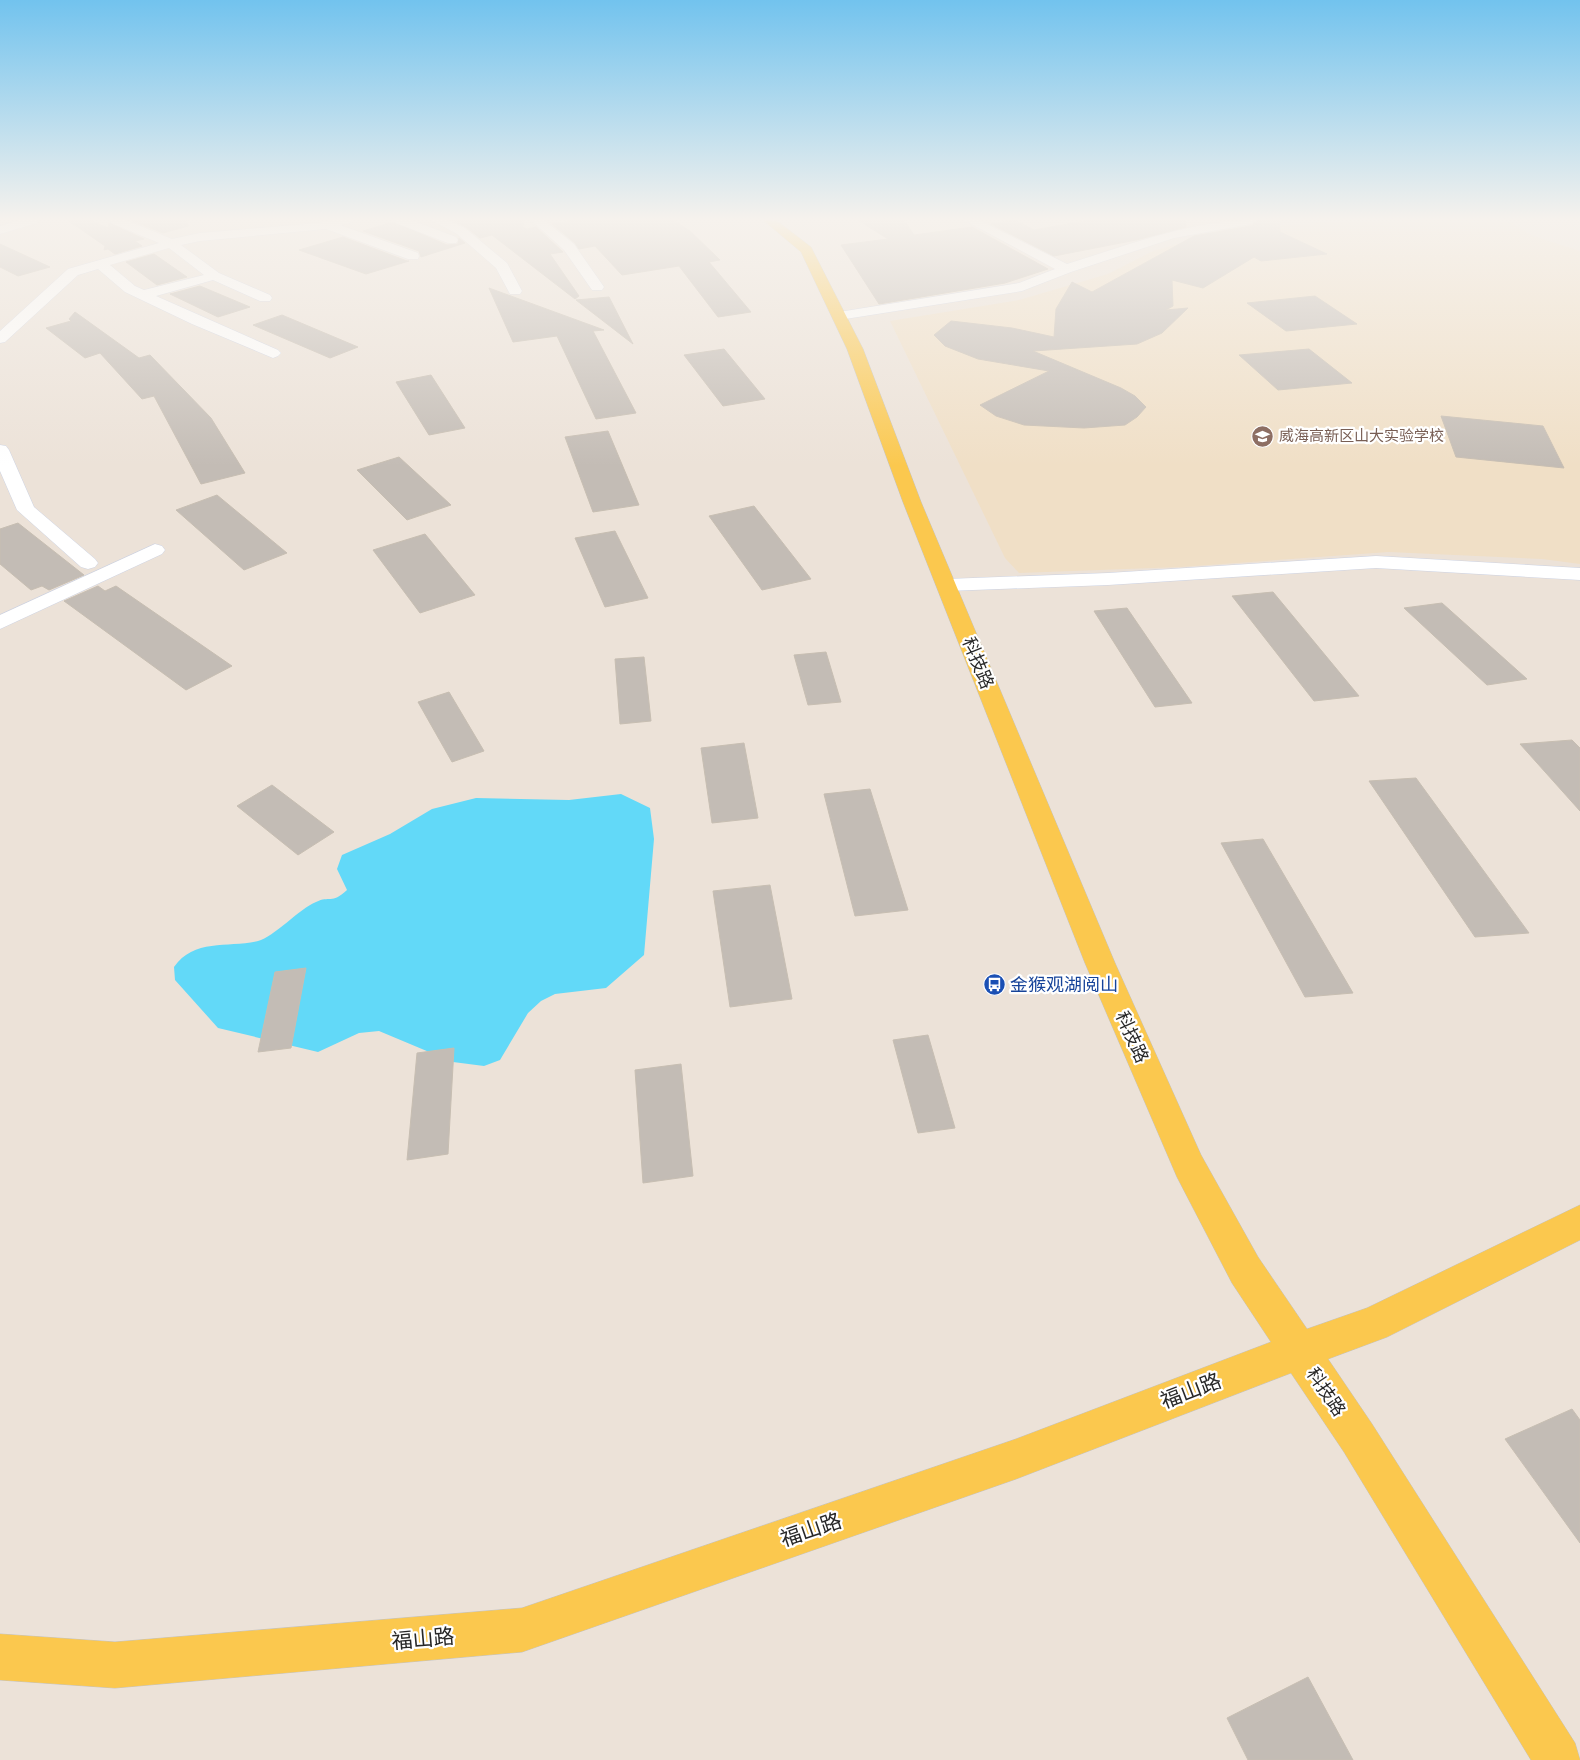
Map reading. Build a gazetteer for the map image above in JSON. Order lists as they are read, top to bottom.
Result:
{
  "streets": {
    "main road": ["科技路", "福山路"]
  },
  "crossings": [
    ["科技路", "福山路"]
  ],
  "places": {
    "school or university": ["威海高新区山大实验学校"],
    "bus stop": ["金猴观湖阅山"]
  }
}
